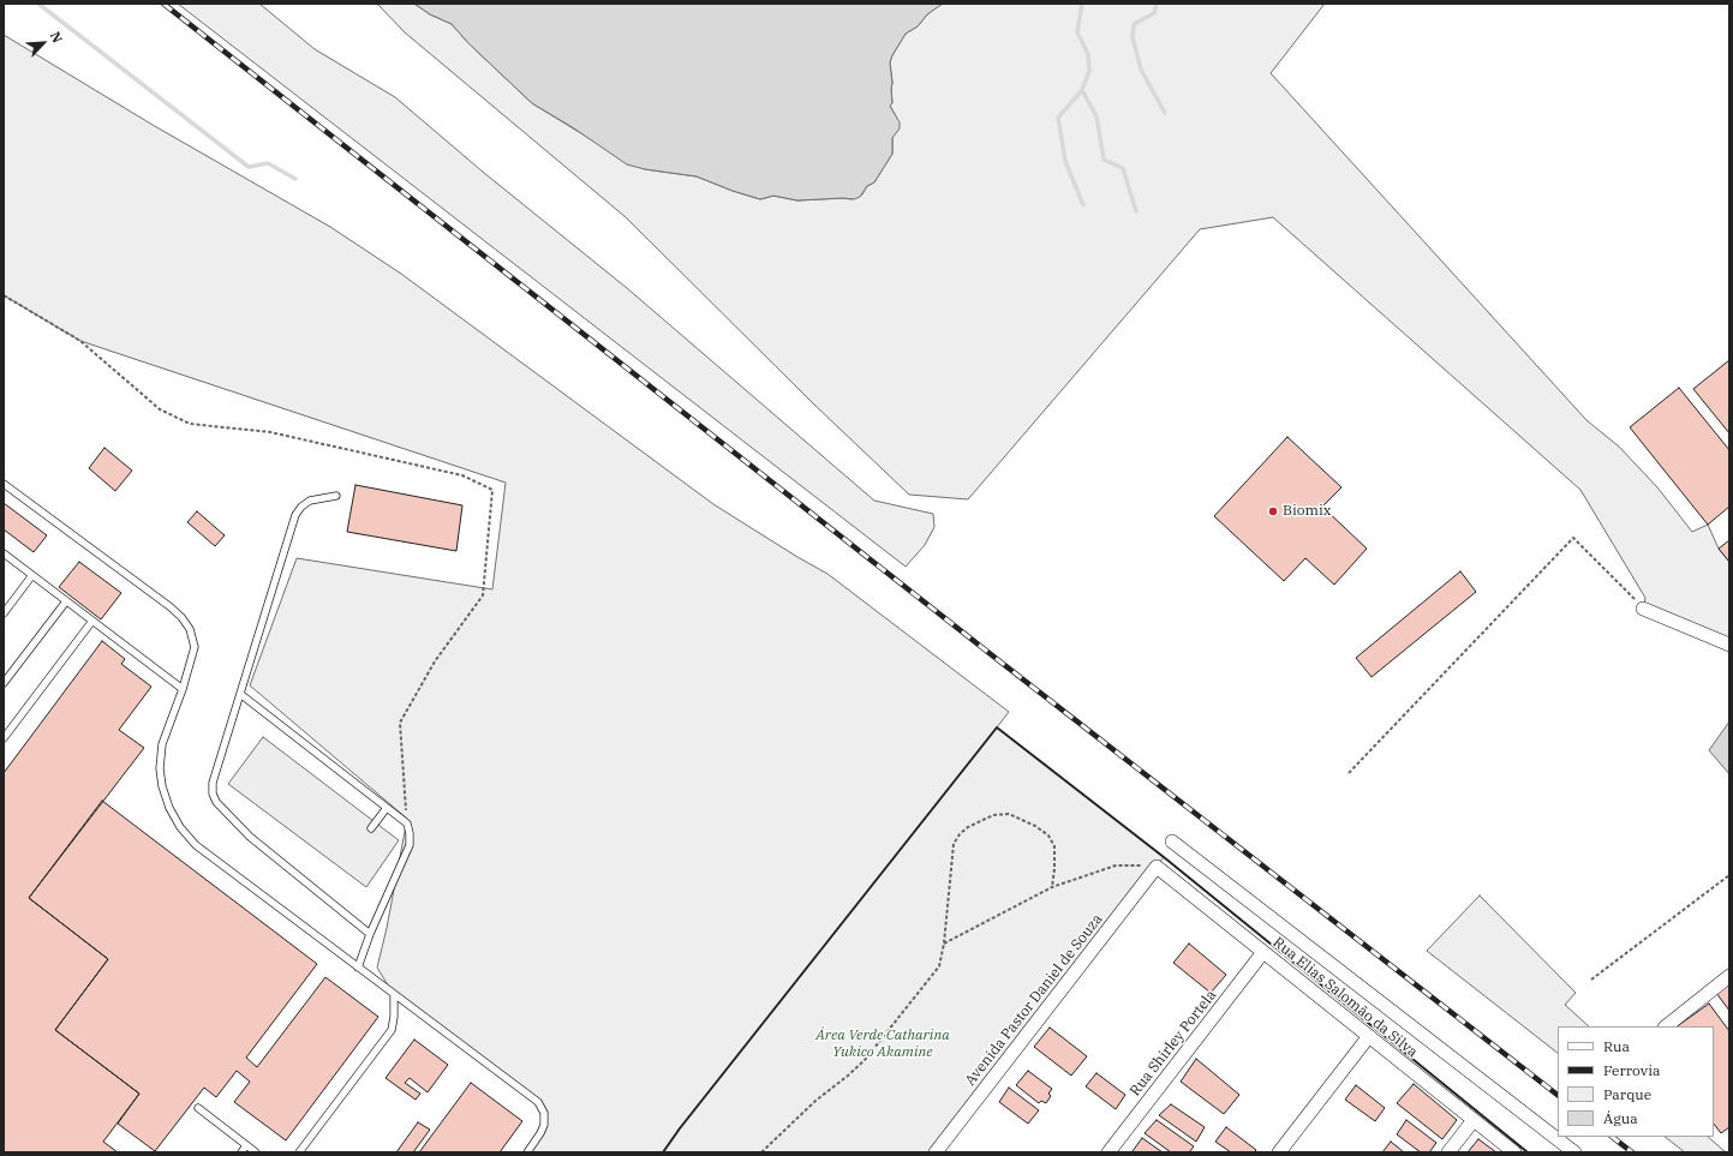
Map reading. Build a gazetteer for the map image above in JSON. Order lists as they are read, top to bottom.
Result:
{
  "streets": {
    "street": ["Rua Elias Salomão da Silva", "Avenida Pastor Daniel de Souza", "Rua Shirley Portela"]
  },
  "crossings": [
    ["Rua Elias Salomão da Silva", "Avenida Pastor Daniel de Souza"],
    ["Rua Elias Salomão da Silva", "Rua Shirley Portela"]
  ],
  "parks": ["Área Verde Catharina Yukico Akamine"],
  "places": ["Biomix"],
  "legend": [
    "Rua",
    "Ferrovia",
    "Parque",
    "Água"
  ],
  "north": "top right"
}
